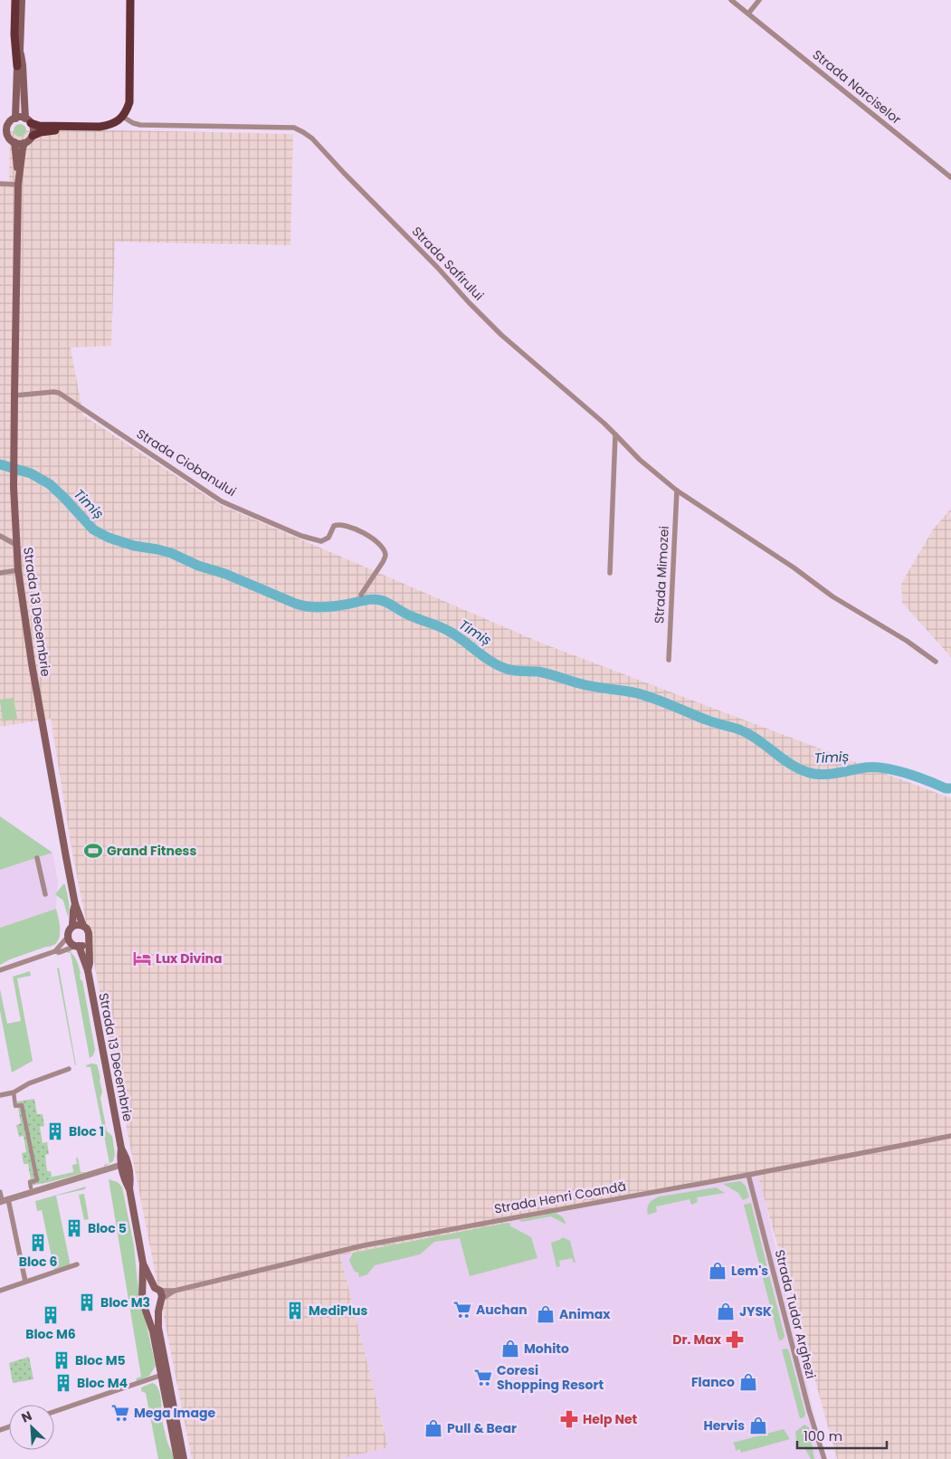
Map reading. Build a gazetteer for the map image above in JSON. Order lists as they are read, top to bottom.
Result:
{
  "streets": {
    "main road": ["Strada 13 Decembrie"],
    "street": [
      "Strada Narciselor",
      "Strada Safirului",
      "Strada Ciobanului",
      "Strada Mimozei",
      "Strada Henri Coandă",
      "Strada Tudor Arghezi"
    ]
  },
  "crossings": [
    ["Strada Safirului", "Strada Mimozei"],
    ["Strada Ciobanului", "Strada 13 Decembrie"],
    ["Strada 13 Decembrie", "Strada Henri Coandă"],
    ["Strada Henri Coandă", "Strada Tudor Arghezi"]
  ],
  "water": ["Timiș"],
  "places": {
    "sports": ["Grand Fitness"],
    "hotel": ["Lux Divina"],
    "building": [
      "Bloc 1",
      "Bloc 5",
      "Bloc 6",
      "Bloc M3",
      "MediPlus",
      "Bloc M6",
      "Bloc M5",
      "Bloc M4"
    ],
    "shop": [
      "Lem's",
      "JYSK",
      "Animax",
      "Mohito",
      "Flanco",
      "Hervis",
      "Pull & Bear"
    ],
    "supermarket": ["Auchan", "Coresi Shopping Resort", "Mega Image"],
    "pharmacy": ["Dr. Max", "Help Net"]
  },
  "scale_bar": "100 m",
  "north": "top left"
}
